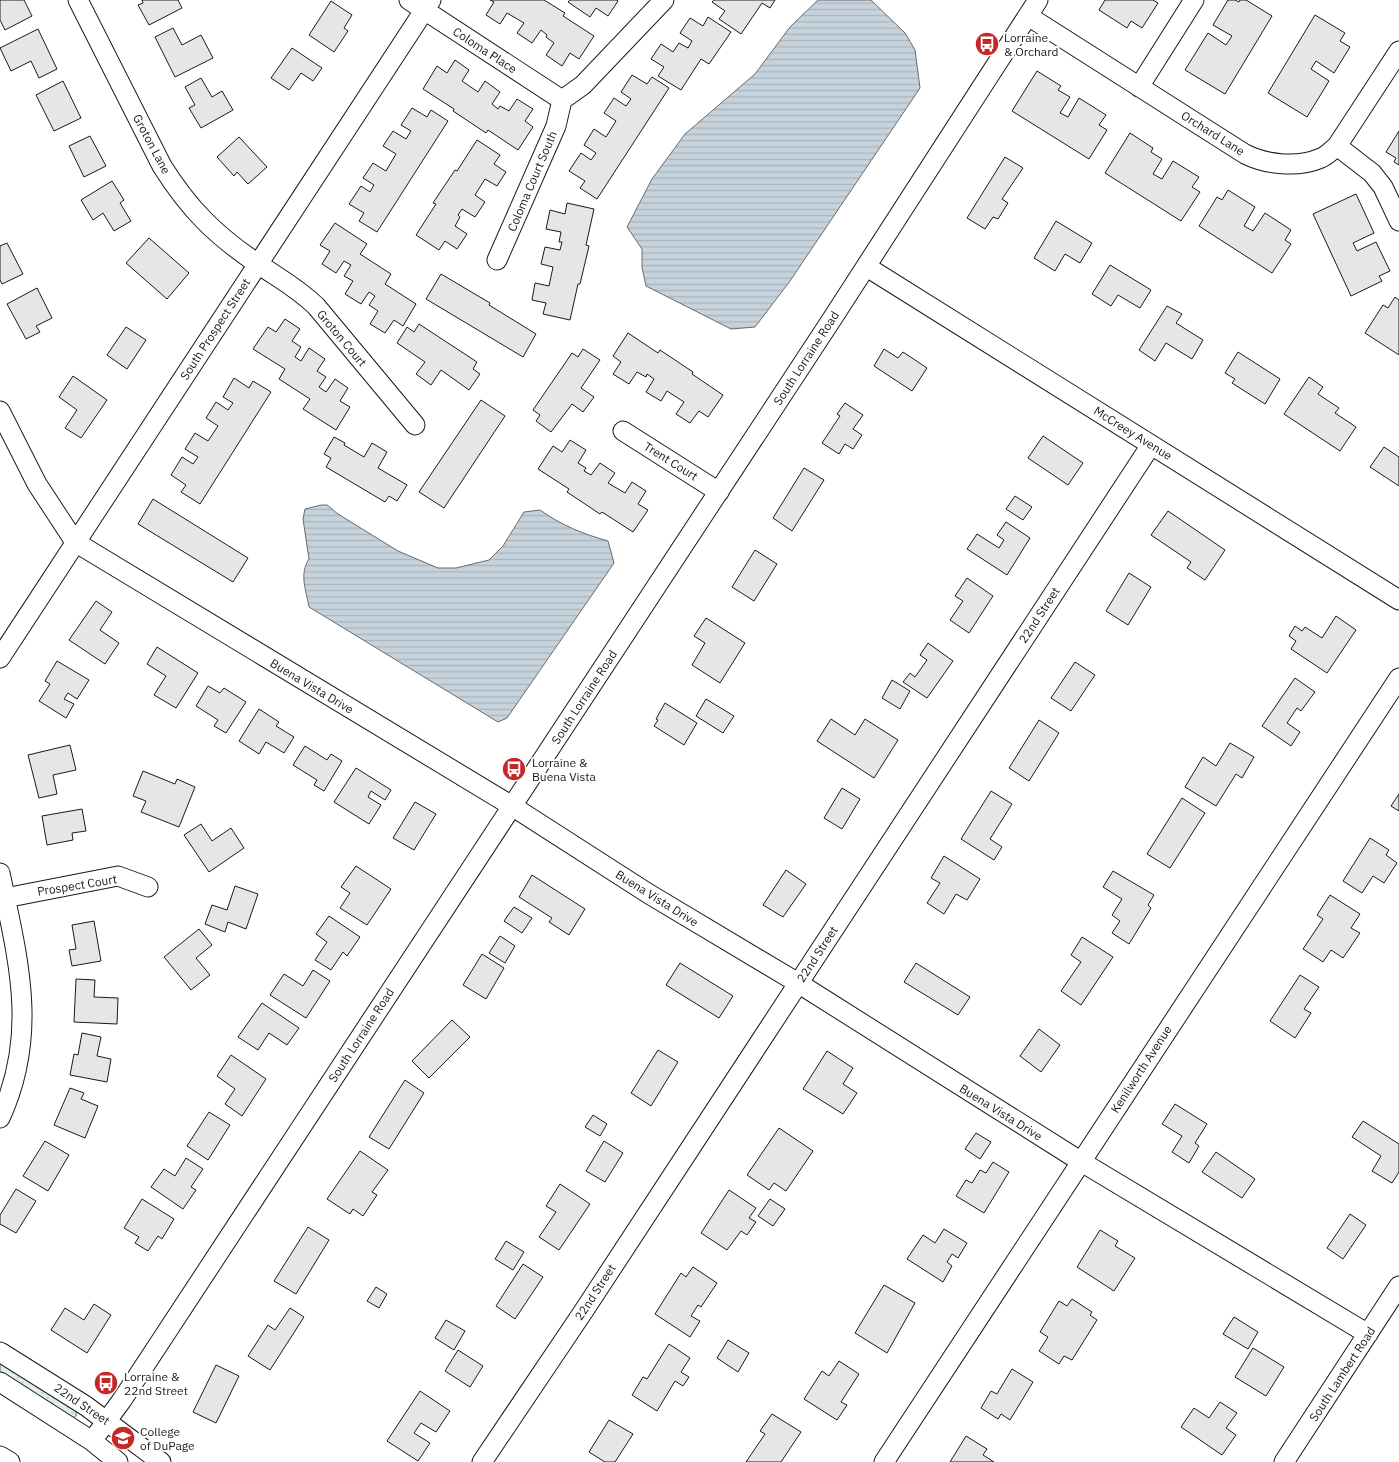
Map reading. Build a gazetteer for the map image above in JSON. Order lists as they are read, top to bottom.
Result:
{
  "streets": {
    "street": [
      "Coloma Place",
      "Orchard Lane",
      "Groton Lane",
      "Coloma Court South",
      "South Prospect Street",
      "Groton Court",
      "South Lorraine Road",
      "McCreey Avenue",
      "Trent Court",
      "22nd Street",
      "Buena Vista Drive",
      "Prospect Court",
      "Kenilworth Avenue",
      "South Lambert Road"
    ]
  },
  "crossings": [
    ["Coloma Place", "Coloma Court South"],
    ["Coloma Place", "South Prospect Street"],
    ["Orchard Lane", "South Lorraine Road"],
    ["Groton Lane", "South Prospect Street"],
    ["Groton Lane", "Groton Court"],
    ["South Prospect Street", "Groton Court"],
    ["South Prospect Street", "Buena Vista Drive"],
    ["South Lorraine Road", "McCreey Avenue"],
    ["South Lorraine Road", "Trent Court"],
    ["South Lorraine Road", "22nd Street"],
    ["South Lorraine Road", "Buena Vista Drive"],
    ["McCreey Avenue", "22nd Street"],
    ["22nd Street", "Buena Vista Drive"],
    ["Buena Vista Drive", "Kenilworth Avenue"],
    ["Buena Vista Drive", "South Lambert Road"]
  ],
  "places": {
    "bus stop": ["Lorraine & Orchard", "Lorraine & Buena Vista", "Lorraine & 22nd Street"],
    "school or university": ["College of DuPage"]
  }
}
